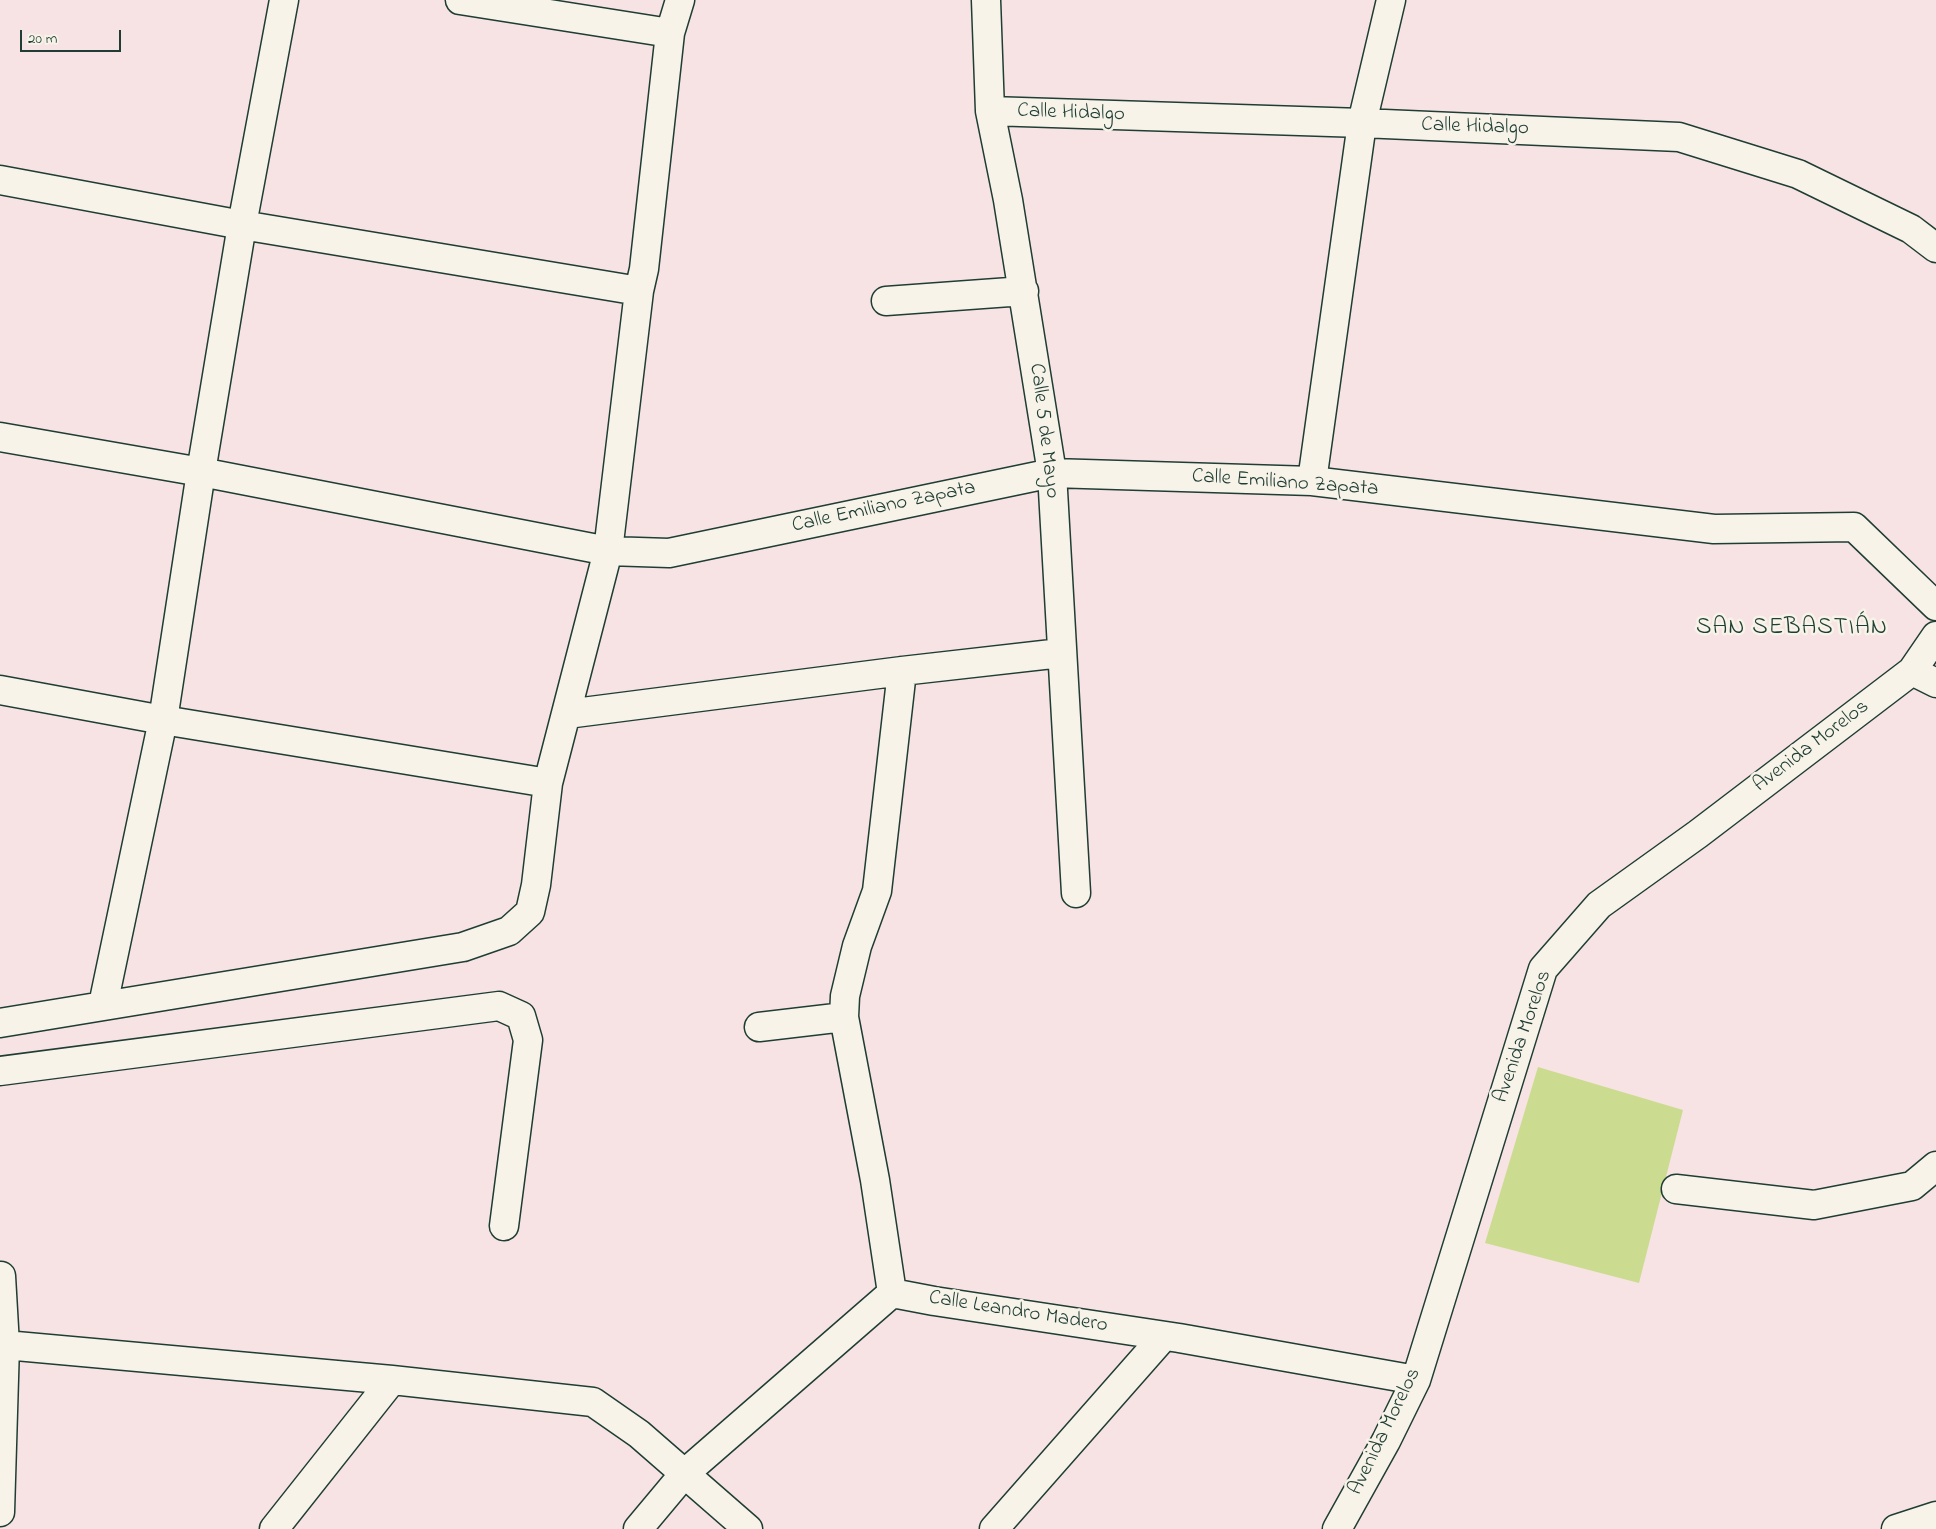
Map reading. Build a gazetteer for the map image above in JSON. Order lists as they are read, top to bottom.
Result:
{
  "streets": {
    "street": [
      "Calle Hidalgo",
      "Calle 5 de Mayo",
      "Calle Emiliano Zapata",
      "Avenida Morelos",
      "Calle Leandro Madero"
    ]
  },
  "crossings": [
    ["Calle Hidalgo", "Calle 5 de Mayo"],
    ["Calle 5 de Mayo", "Calle Emiliano Zapata"],
    ["Avenida Morelos", "Calle Leandro Madero"]
  ],
  "districts": ["SAN SEBASTIÁN"],
  "scale_bar": "20 m"
}
